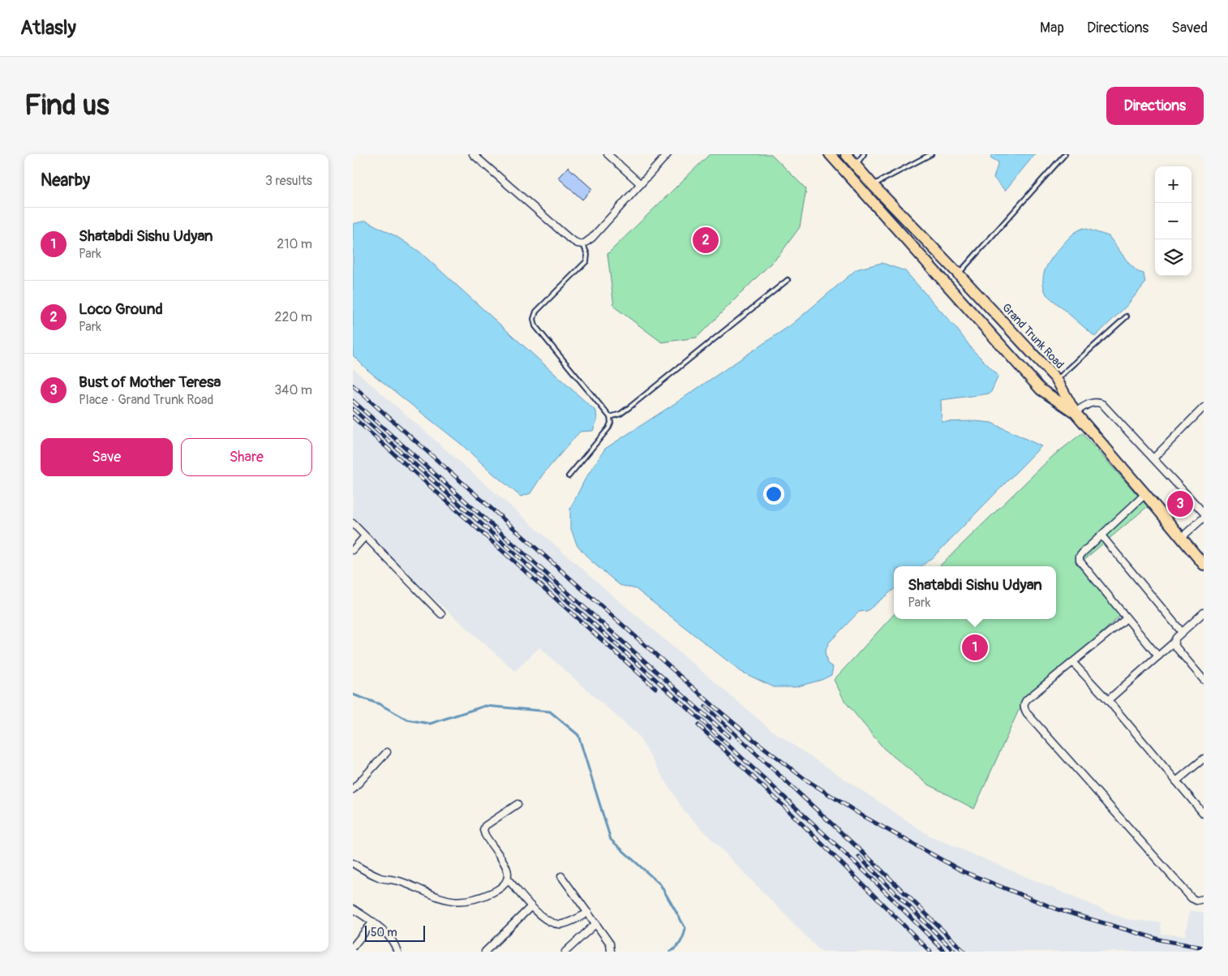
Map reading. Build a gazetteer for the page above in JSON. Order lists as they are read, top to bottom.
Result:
{
  "streets": {
    "main road": ["Grand Trunk Road"]
  },
  "scale_bar": "50 m",
  "page": {
    "header": "Atlasly",
    "nav": ["Map", "Directions", "Saved"],
    "buttons": [
      "Directions",
      ["Save", "Share"]
    ],
    "title": "Find us",
    "heading": ["Nearby", "3 results"],
    "map_buttons": ["+", "−"],
    "list": [
      {
        "mark": "1",
        "name": "Shatabdi Sishu Udyan",
        "note": "Park",
        "value": "210 m"
      },
      {
        "mark": "2",
        "name": "Loco Ground",
        "note": "Park",
        "value": "220 m"
      },
      {
        "mark": "3",
        "name": "Bust of Mother Teresa",
        "note": "Place · Grand Trunk Road",
        "value": "340 m"
      }
    ],
    "pins": ["2", "3", "1"],
    "popup": ["Shatabdi Sishu Udyan", "Park"],
    "scale": "50 m"
  }
}
